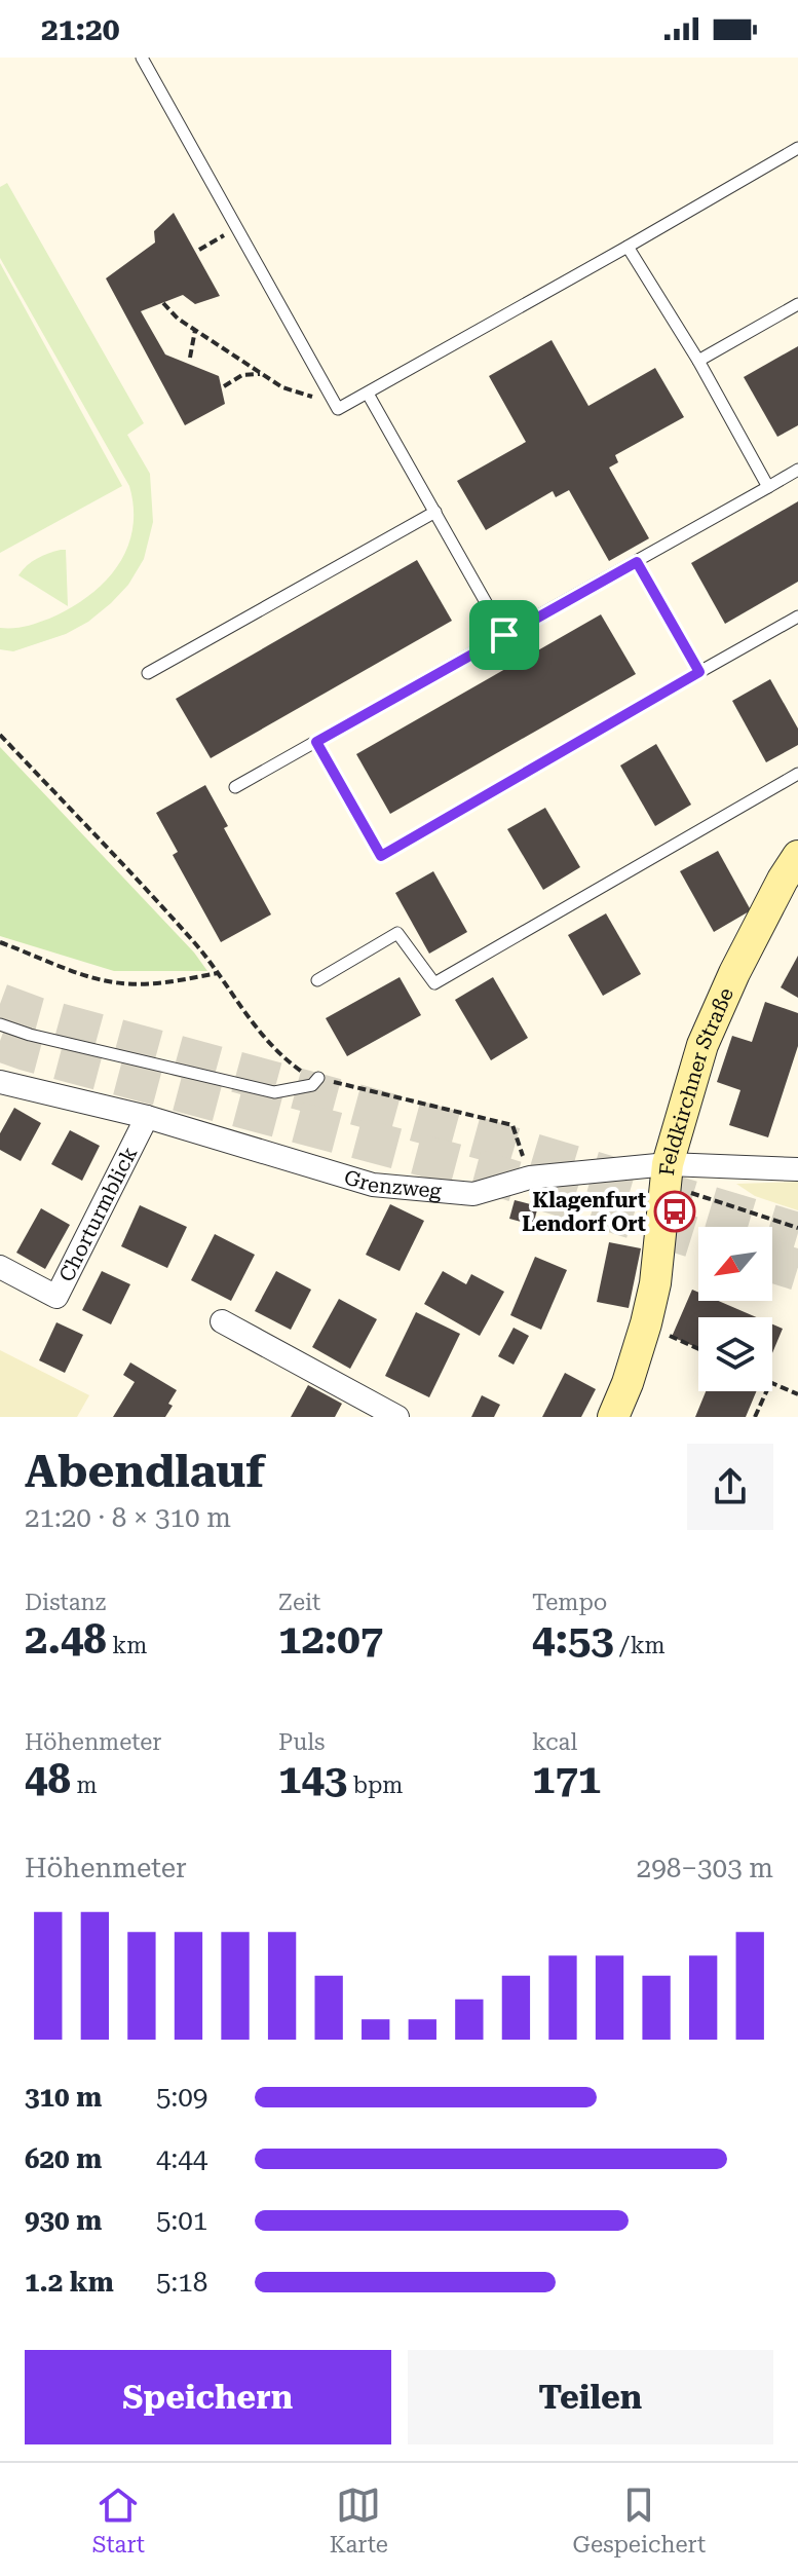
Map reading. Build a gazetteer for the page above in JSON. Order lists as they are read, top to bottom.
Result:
{
  "streets": {
    "street": ["Feldkirchner Straße", "Grenzweg", "Chorturmblick"]
  },
  "crossings": [
    ["Feldkirchner Straße", "Grenzweg"],
    ["Grenzweg", "Chorturmblick"]
  ],
  "places": {
    "bus stop": ["Klagenfurt Lendorf Ort"]
  },
  "north": "bottom left",
  "page": {
    "status": "21:20",
    "heading": ["Abendlauf", "21:20 · 8 × 310 m"],
    "stats": [
      ["Distanz", "2.48 km"],
      ["Zeit", "12:07"],
      ["Tempo", "4:53 /km"],
      ["Höhenmeter", "48 m"],
      ["Puls", "143 bpm"],
      ["kcal", "171"]
    ],
    "chart": ["Höhenmeter", "298–303 m"],
    "list": [
      {
        "name": "310 m",
        "note": "5:09"
      },
      {
        "name": "620 m",
        "note": "4:44"
      },
      {
        "name": "930 m",
        "note": "5:01"
      },
      {
        "name": "1.2 km",
        "note": "5:18"
      }
    ],
    "buttons": ["Speichern", "Teilen"],
    "tabs": ["Start", "Karte", "Gespeichert"]
  }
}
